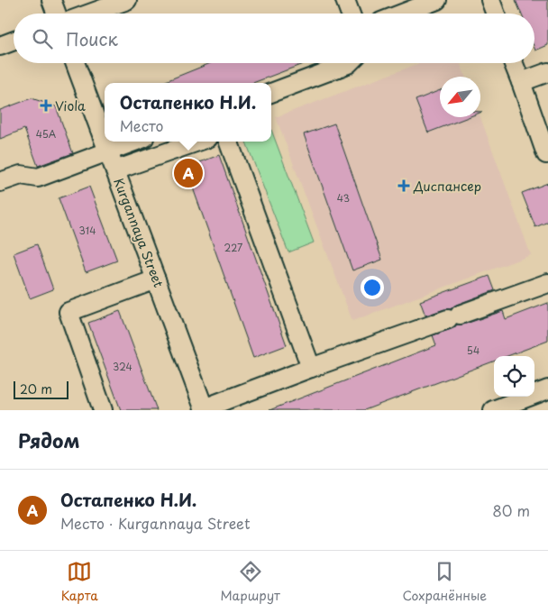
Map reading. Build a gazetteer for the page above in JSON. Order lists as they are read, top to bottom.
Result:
{
  "streets": {
    "street": ["Kurgannaya Street"]
  },
  "places": {
    "health": ["Viola", "Диспансер"]
  },
  "house_numbers": [
    "45А",
    "43",
    "314",
    "227",
    "54",
    "324"
  ],
  "scale_bar": "20 m",
  "north": "bottom left",
  "page": {
    "search": "Поиск",
    "popup": ["Остапенко Н.И.", "Место"],
    "pins": "A",
    "scale": "20 m",
    "heading": "Рядом",
    "list": [
      {
        "mark": "A",
        "name": "Остапенко Н.И.",
        "note": "Место · Kurgannaya Street",
        "value": "80 m"
      }
    ],
    "nav": ["Карта", "Маршрут", "Сохранённые"]
  }
}
